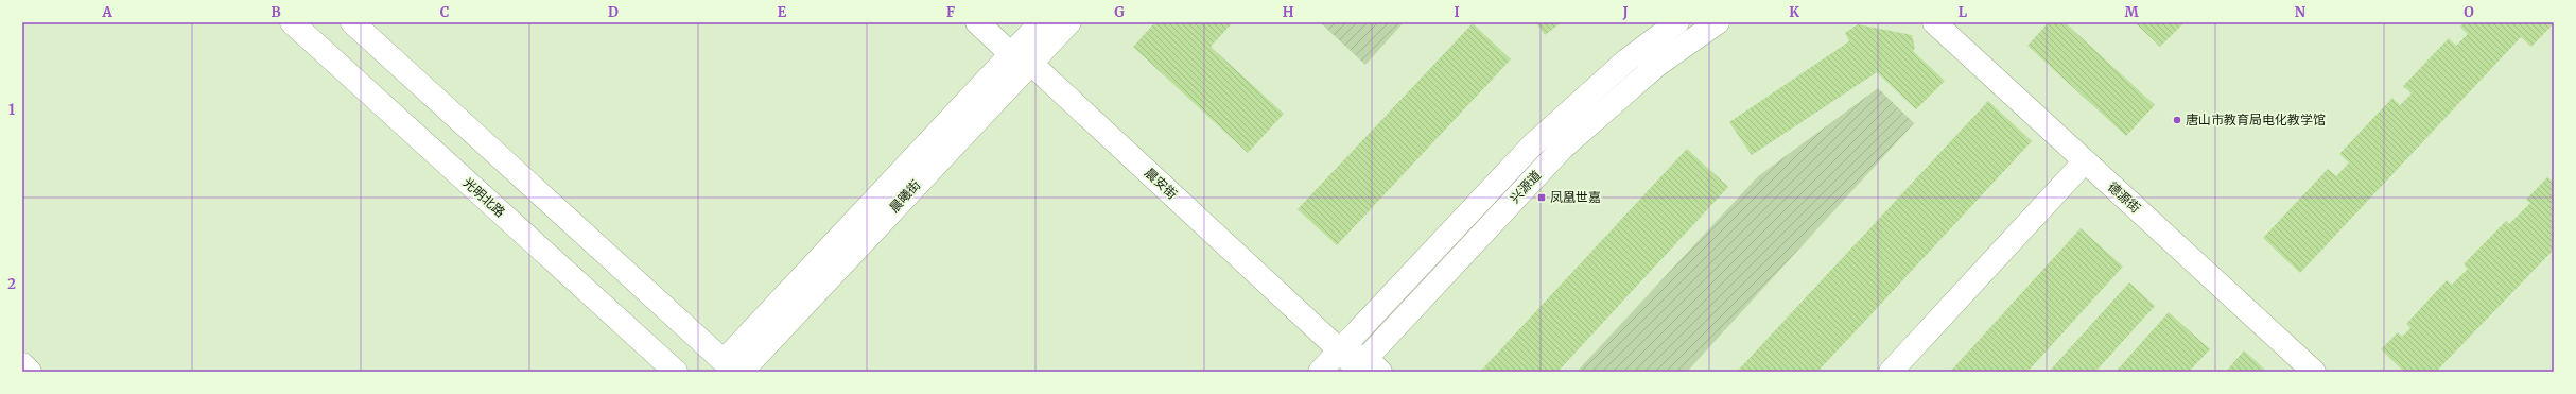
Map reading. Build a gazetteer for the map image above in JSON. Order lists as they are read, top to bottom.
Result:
{
  "streets": {
    "street": [
      "晨安街",
      "兴源道",
      "晨曦街",
      "光明北路",
      "德源街"
    ]
  },
  "crossings": [
    ["晨安街", "兴源道"],
    ["晨安街", "晨曦街"]
  ],
  "places": {
    "other": ["唐山市教育局电化教学馆"],
    "transit": ["凤凰世嘉"]
  },
  "grid": {
    "columns": [
      "A",
      "B",
      "C",
      "D",
      "E",
      "F",
      "G",
      "H",
      "I",
      "J",
      "K",
      "L",
      "M",
      "N",
      "O"
    ],
    "rows": ["1", "2"]
  }
}
